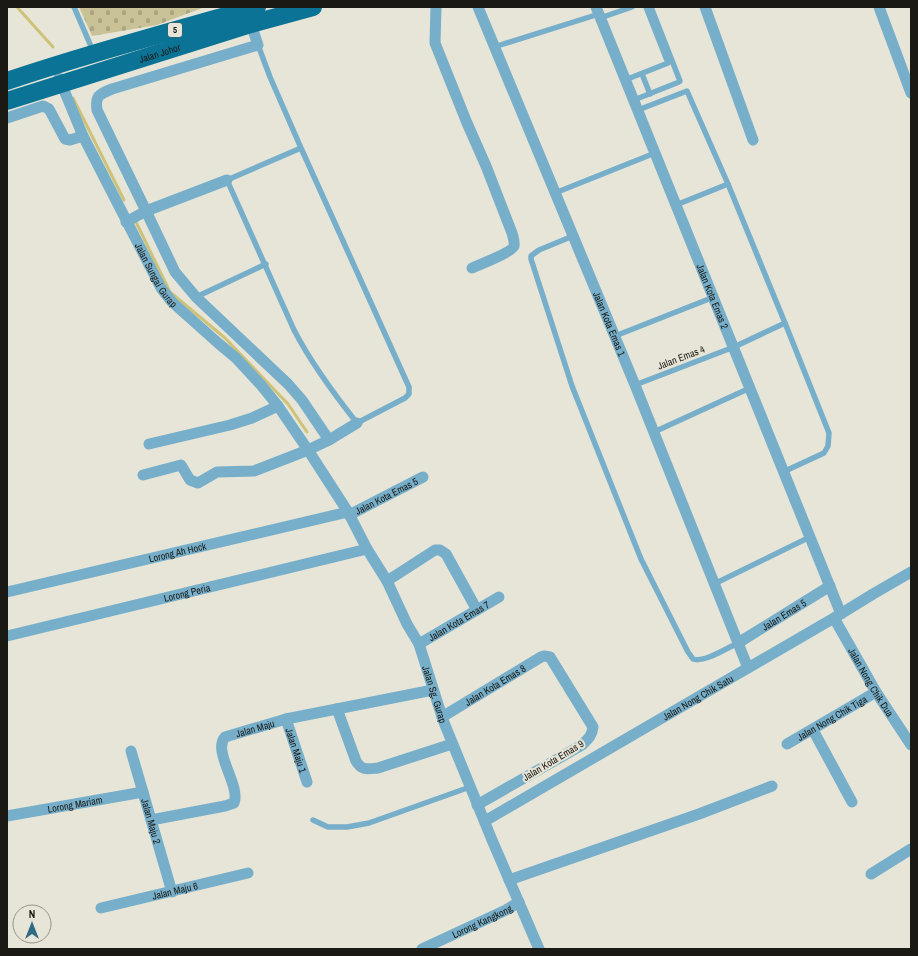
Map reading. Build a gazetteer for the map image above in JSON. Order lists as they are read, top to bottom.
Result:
{
  "streets": {
    "highway": ["5", "Jalan Johor"],
    "street": [
      "Jalan Sungai Gurap",
      "Jalan Kota Emas 2",
      "Jalan Kota Emas 1",
      "Jalan Kota Emas 5",
      "Lorong Ah Hock",
      "Lorong Peria",
      "Jalan Emas 5",
      "Jalan Kota Emas 7",
      "Jalan Nong Chik Dua",
      "Jalan Kota Emas 8",
      "Jalan Sg. Gurap",
      "Jalan Nong Chik Satu",
      "Jalan Nong Chik Tiga",
      "Jalan Maju",
      "Jalan Maju 1",
      "Jalan Kota Emas 9",
      "Lorong Mariam",
      "Jalan Maju 2",
      "Jalan Maju 6",
      "Lorong Kangkong"
    ],
    "lane": ["Jalan Emas 4"]
  },
  "crossings": [
    ["Jalan Johor", "Jalan Sungai Gurap"],
    ["Jalan Sungai Gurap", "Jalan Sg. Gurap"],
    ["Jalan Kota Emas 2", "Jalan Emas 4"],
    ["Jalan Kota Emas 2", "Jalan Emas 5"],
    ["Jalan Kota Emas 2", "Jalan Nong Chik Dua"],
    ["Jalan Kota Emas 1", "Jalan Emas 4"],
    ["Jalan Kota Emas 1", "Jalan Emas 5"],
    ["Jalan Kota Emas 1", "Jalan Nong Chik Satu"],
    ["Jalan Kota Emas 5", "Lorong Ah Hock"],
    ["Jalan Kota Emas 5", "Jalan Sg. Gurap"],
    ["Lorong Ah Hock", "Jalan Sg. Gurap"],
    ["Lorong Peria", "Jalan Sg. Gurap"],
    ["Jalan Emas 5", "Jalan Nong Chik Dua"],
    ["Jalan Kota Emas 7", "Jalan Sg. Gurap"],
    ["Jalan Nong Chik Dua", "Jalan Nong Chik Satu"],
    ["Jalan Nong Chik Dua", "Jalan Nong Chik Tiga"],
    ["Jalan Kota Emas 8", "Jalan Sg. Gurap"],
    ["Jalan Kota Emas 8", "Jalan Kota Emas 9"],
    ["Jalan Sg. Gurap", "Jalan Nong Chik Satu"],
    ["Jalan Sg. Gurap", "Jalan Maju"],
    ["Jalan Sg. Gurap", "Jalan Kota Emas 9"],
    ["Jalan Sg. Gurap", "Lorong Kangkong"],
    ["Jalan Maju", "Jalan Maju 1"],
    ["Jalan Maju", "Jalan Maju 2"],
    ["Lorong Mariam", "Jalan Maju 2"],
    ["Jalan Maju 2", "Jalan Maju 6"]
  ],
  "north": "top"
}
